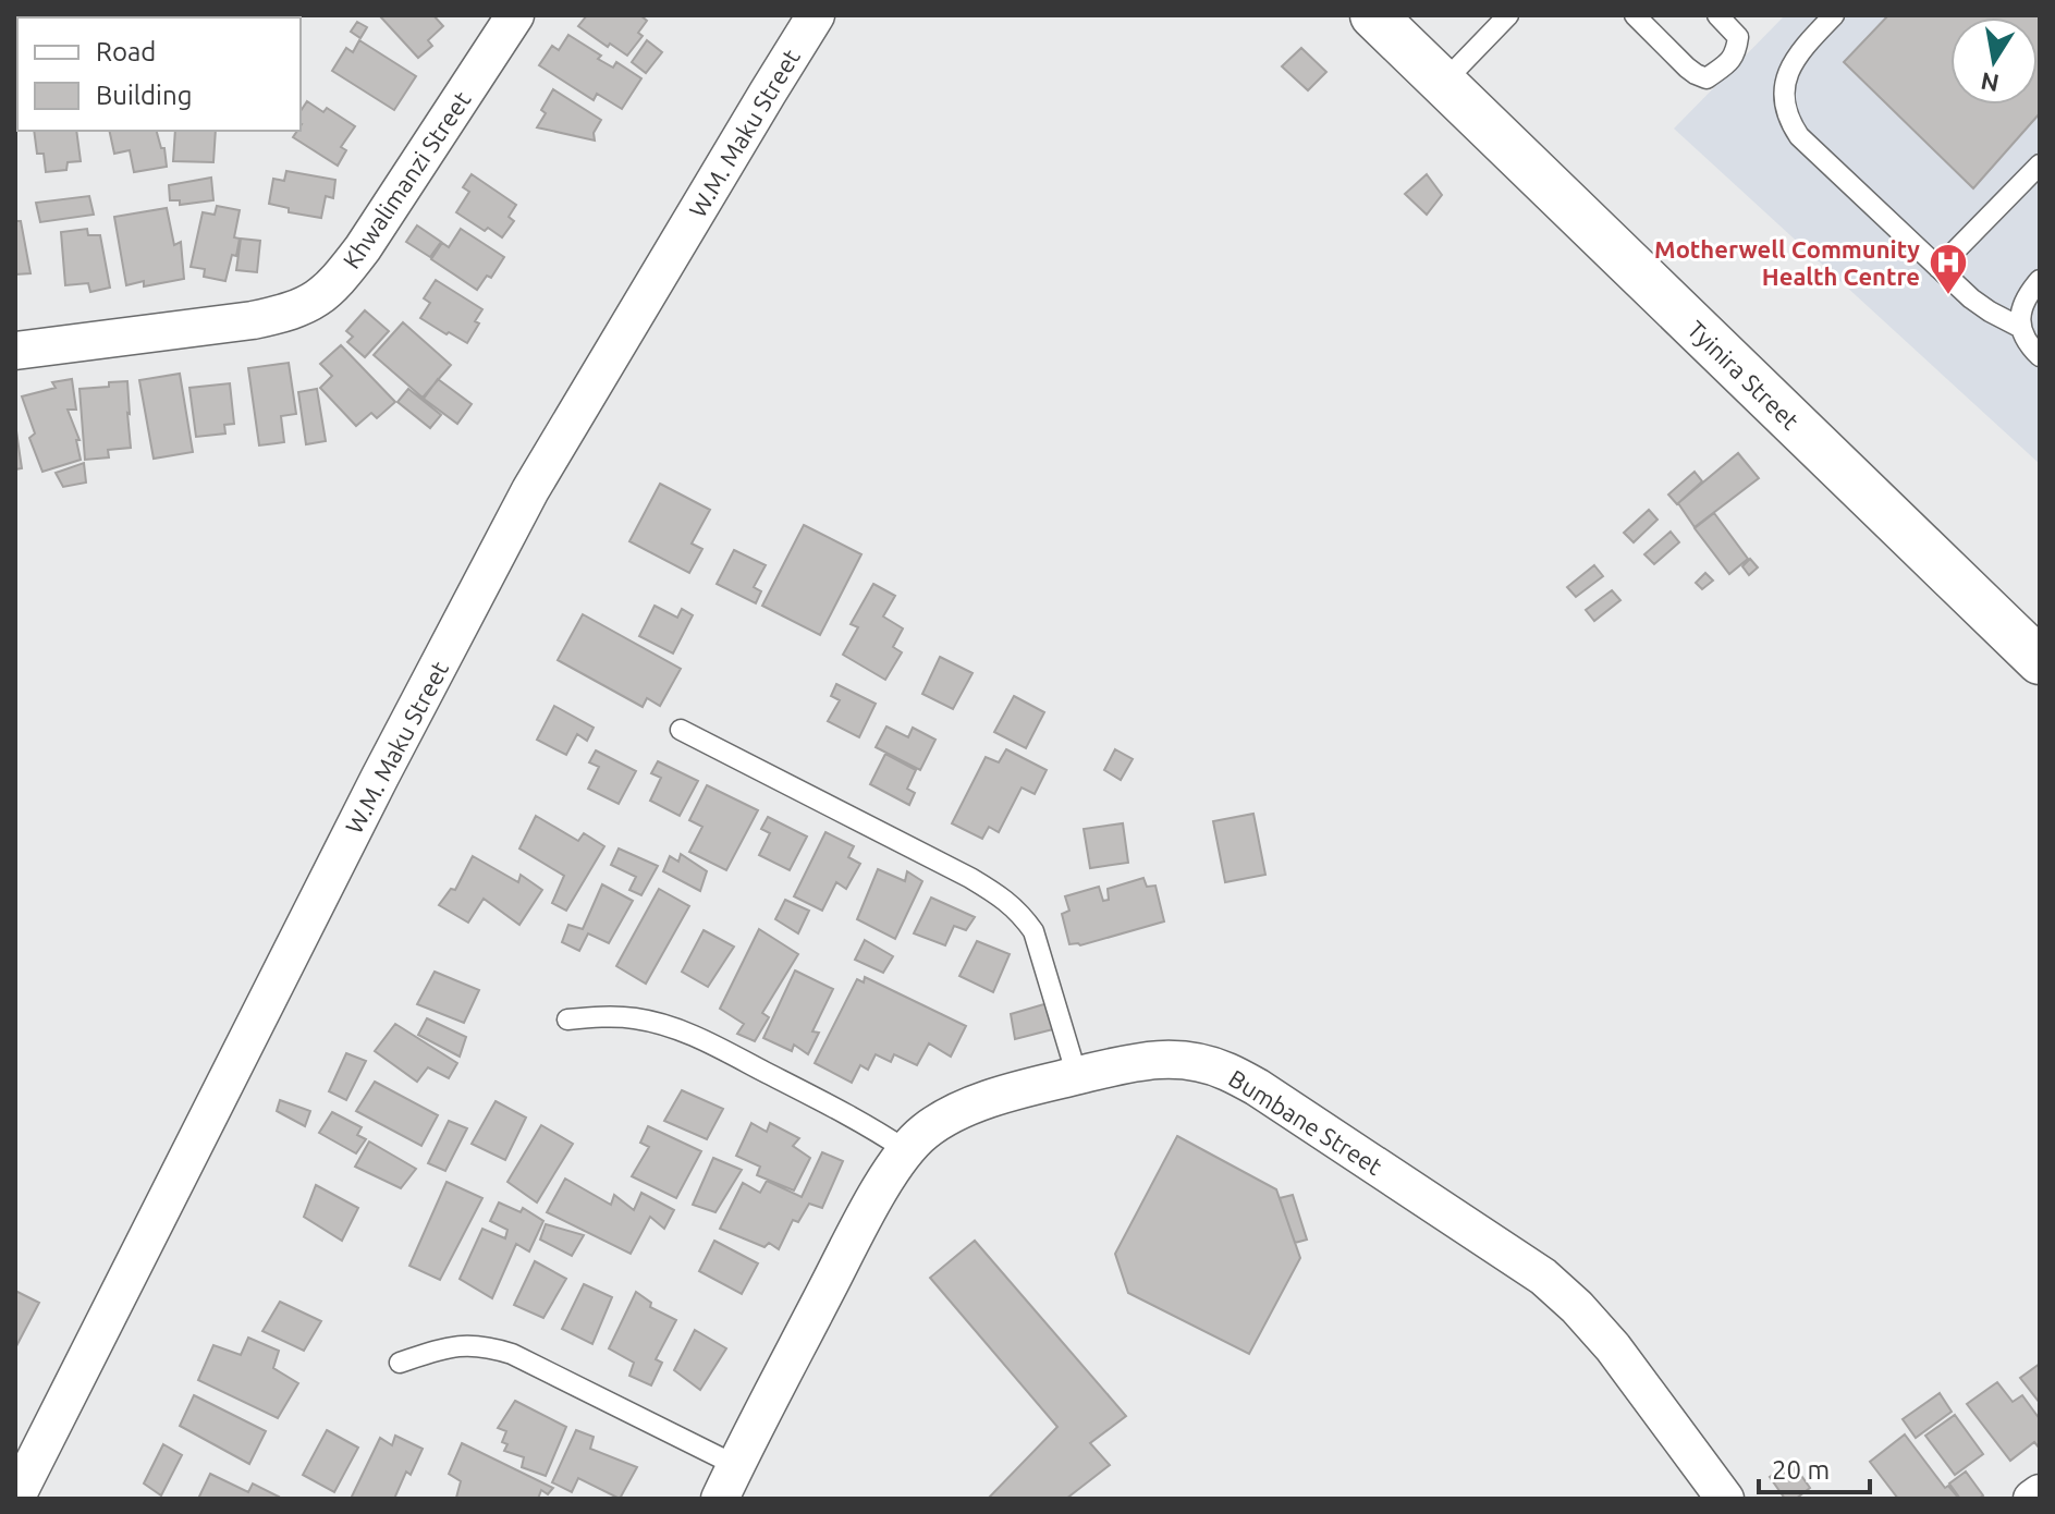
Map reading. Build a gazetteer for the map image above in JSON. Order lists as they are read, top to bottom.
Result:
{
  "streets": {
    "street": [
      "W.M. Maku Street",
      "Khwalimanzi Street",
      "Tyinira Street",
      "Bumbane Street"
    ]
  },
  "places": {
    "hospital": ["Motherwell Community Health Centre"]
  },
  "legend": ["Road", "Building"],
  "scale_bar": "20 m",
  "north": "bottom"
}
